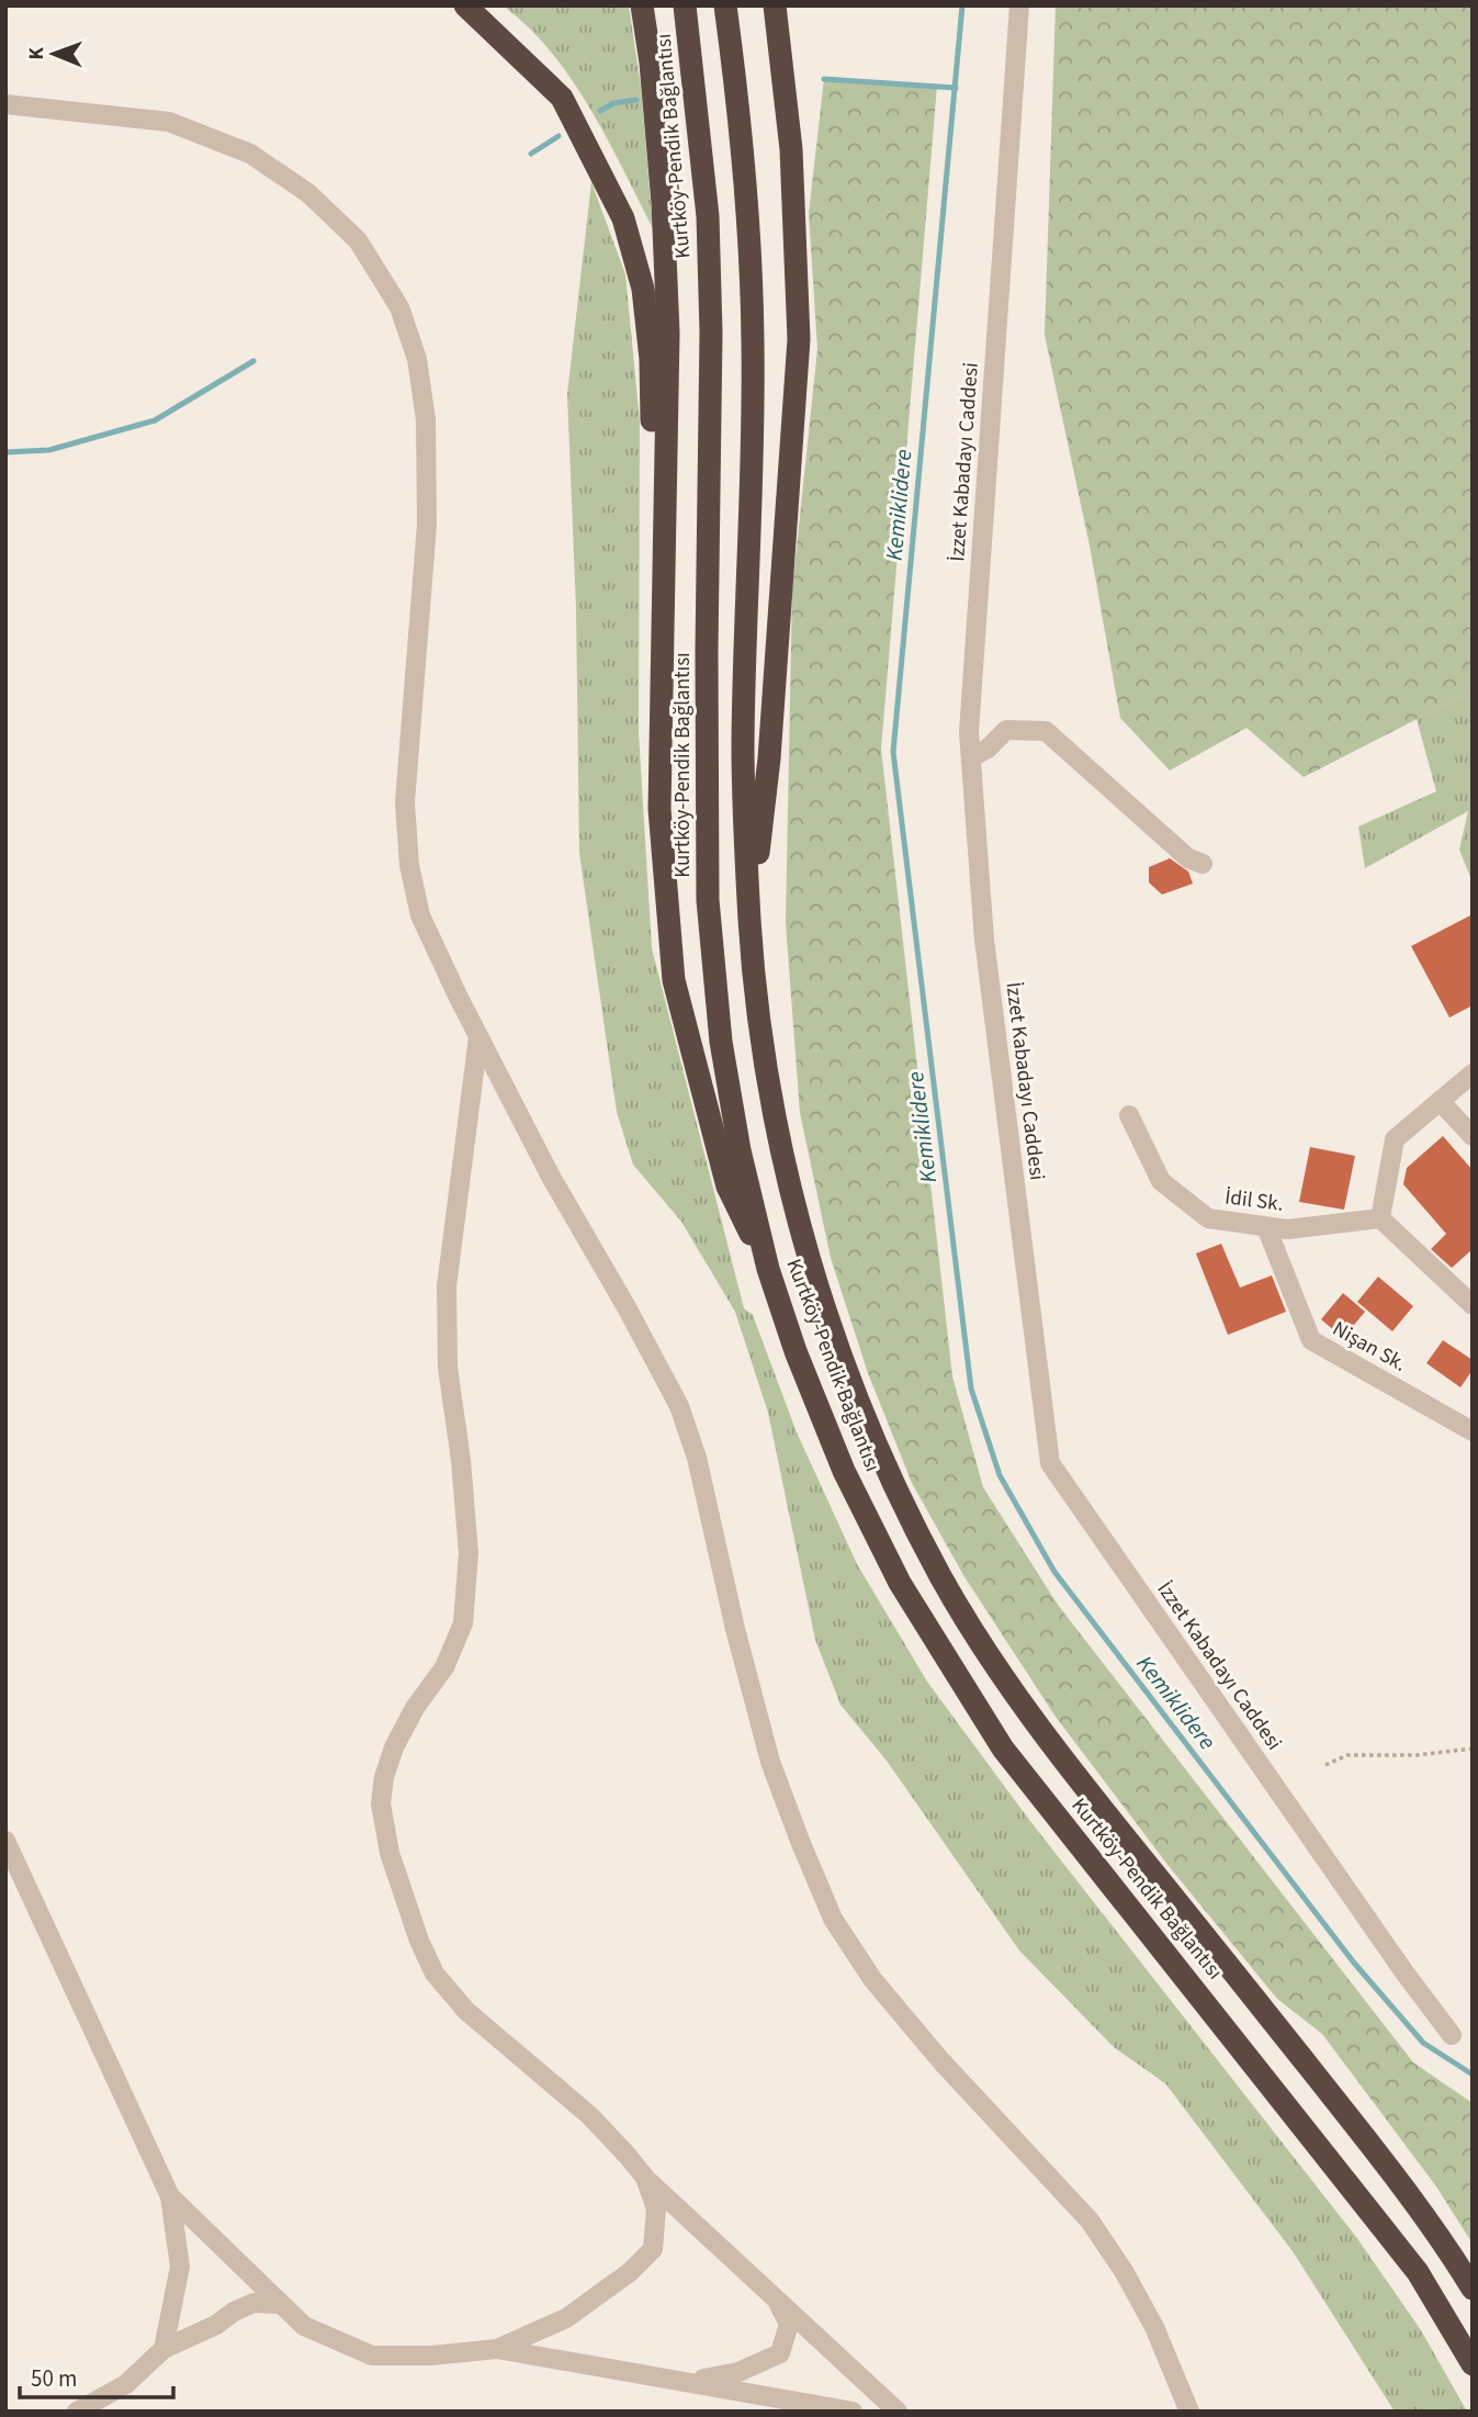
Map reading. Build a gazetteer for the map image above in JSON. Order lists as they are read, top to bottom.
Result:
{
  "streets": {
    "highway": ["Kurtköy-Pendik Bağlantısı"],
    "street": ["İzzet Kabadayı Caddesi", "İdil Sk.", "Nişan Sk."]
  },
  "crossings": [
    ["İdil Sk.", "Nişan Sk."]
  ],
  "water": ["Kemiklidere"],
  "scale_bar": "50 m",
  "north": "left"
}
